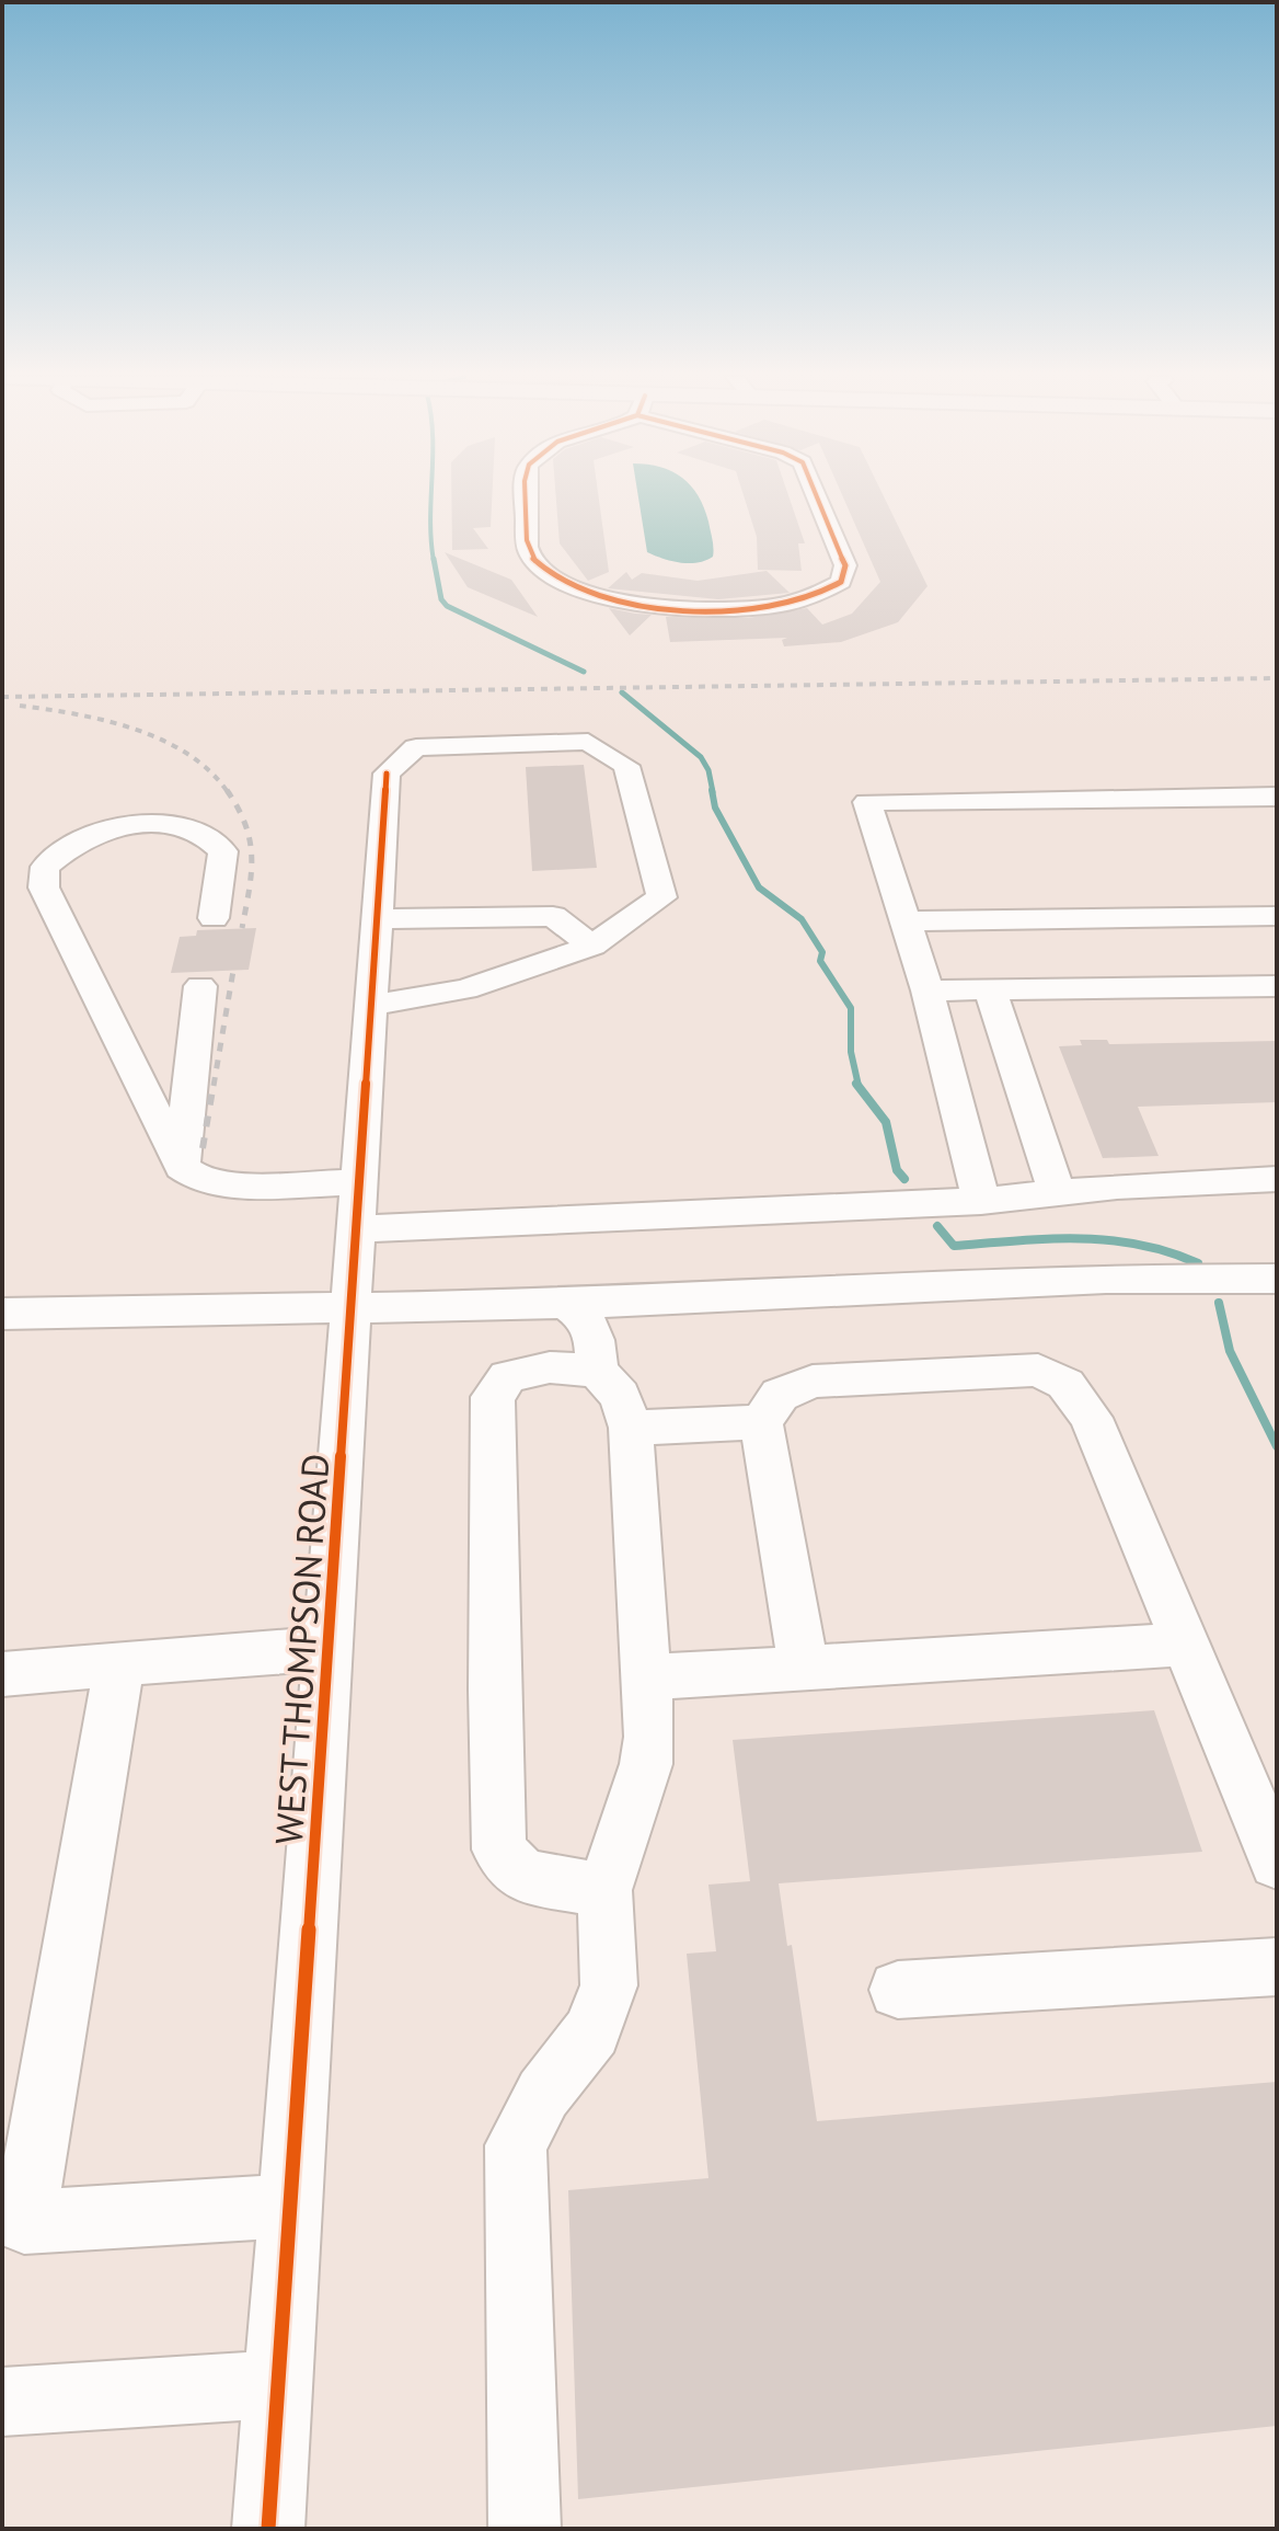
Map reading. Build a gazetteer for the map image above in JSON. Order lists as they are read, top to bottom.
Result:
{
  "streets": {
    "street": ["WEST THOMPSON ROAD"]
  }
}
